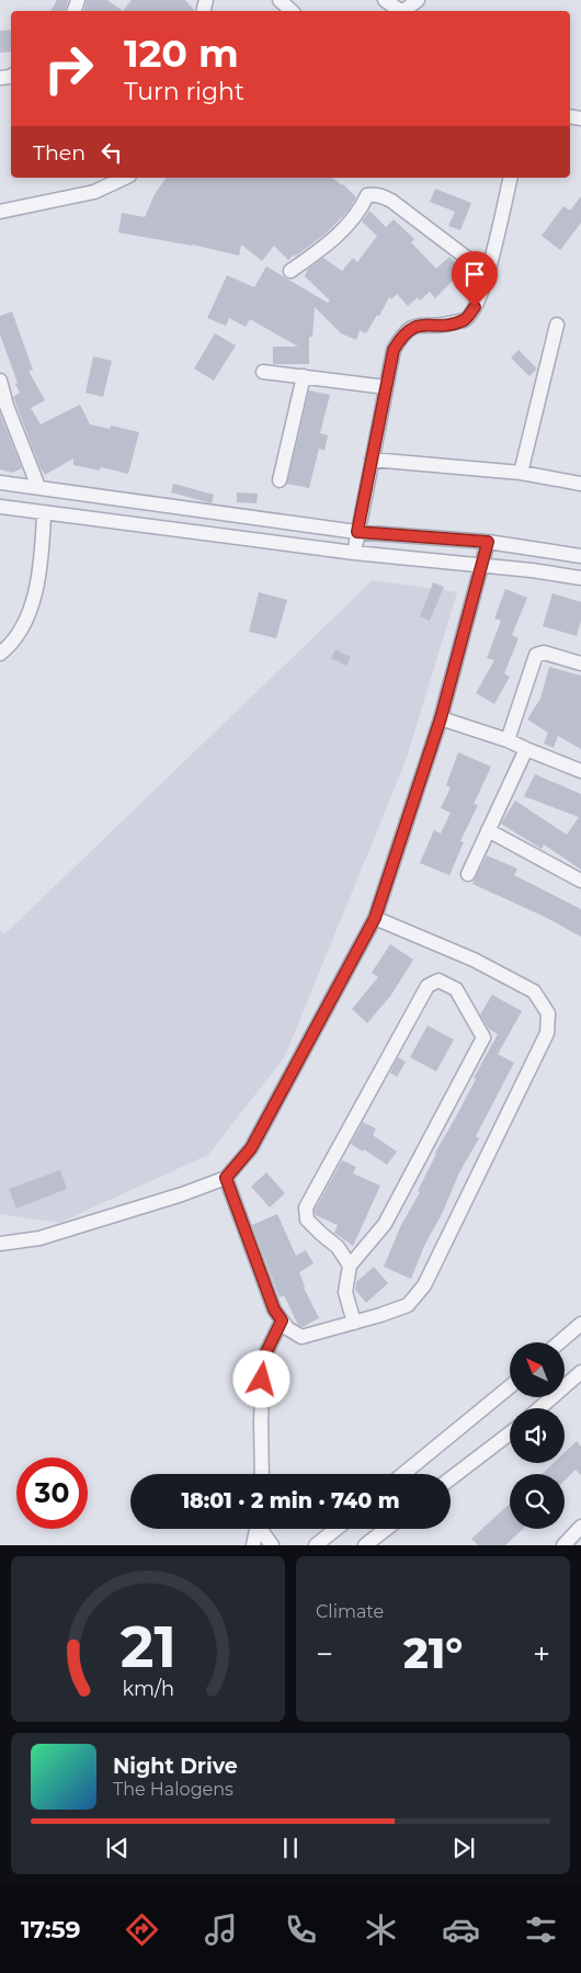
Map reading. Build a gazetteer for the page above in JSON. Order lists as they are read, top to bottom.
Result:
{
  "north": "top left",
  "page": {
    "turn": ["120 m", "Turn right"],
    "then": "Then",
    "limit": "30",
    "trip": "18:01 · 2 min · 740 m",
    "tile": "Climate",
    "heat": ["−", "21°", "+"],
    "song": ["Night Drive", "The Halogens"],
    "tabs": "17:59",
    "gauge": ["21", "km/h"]
  }
}
